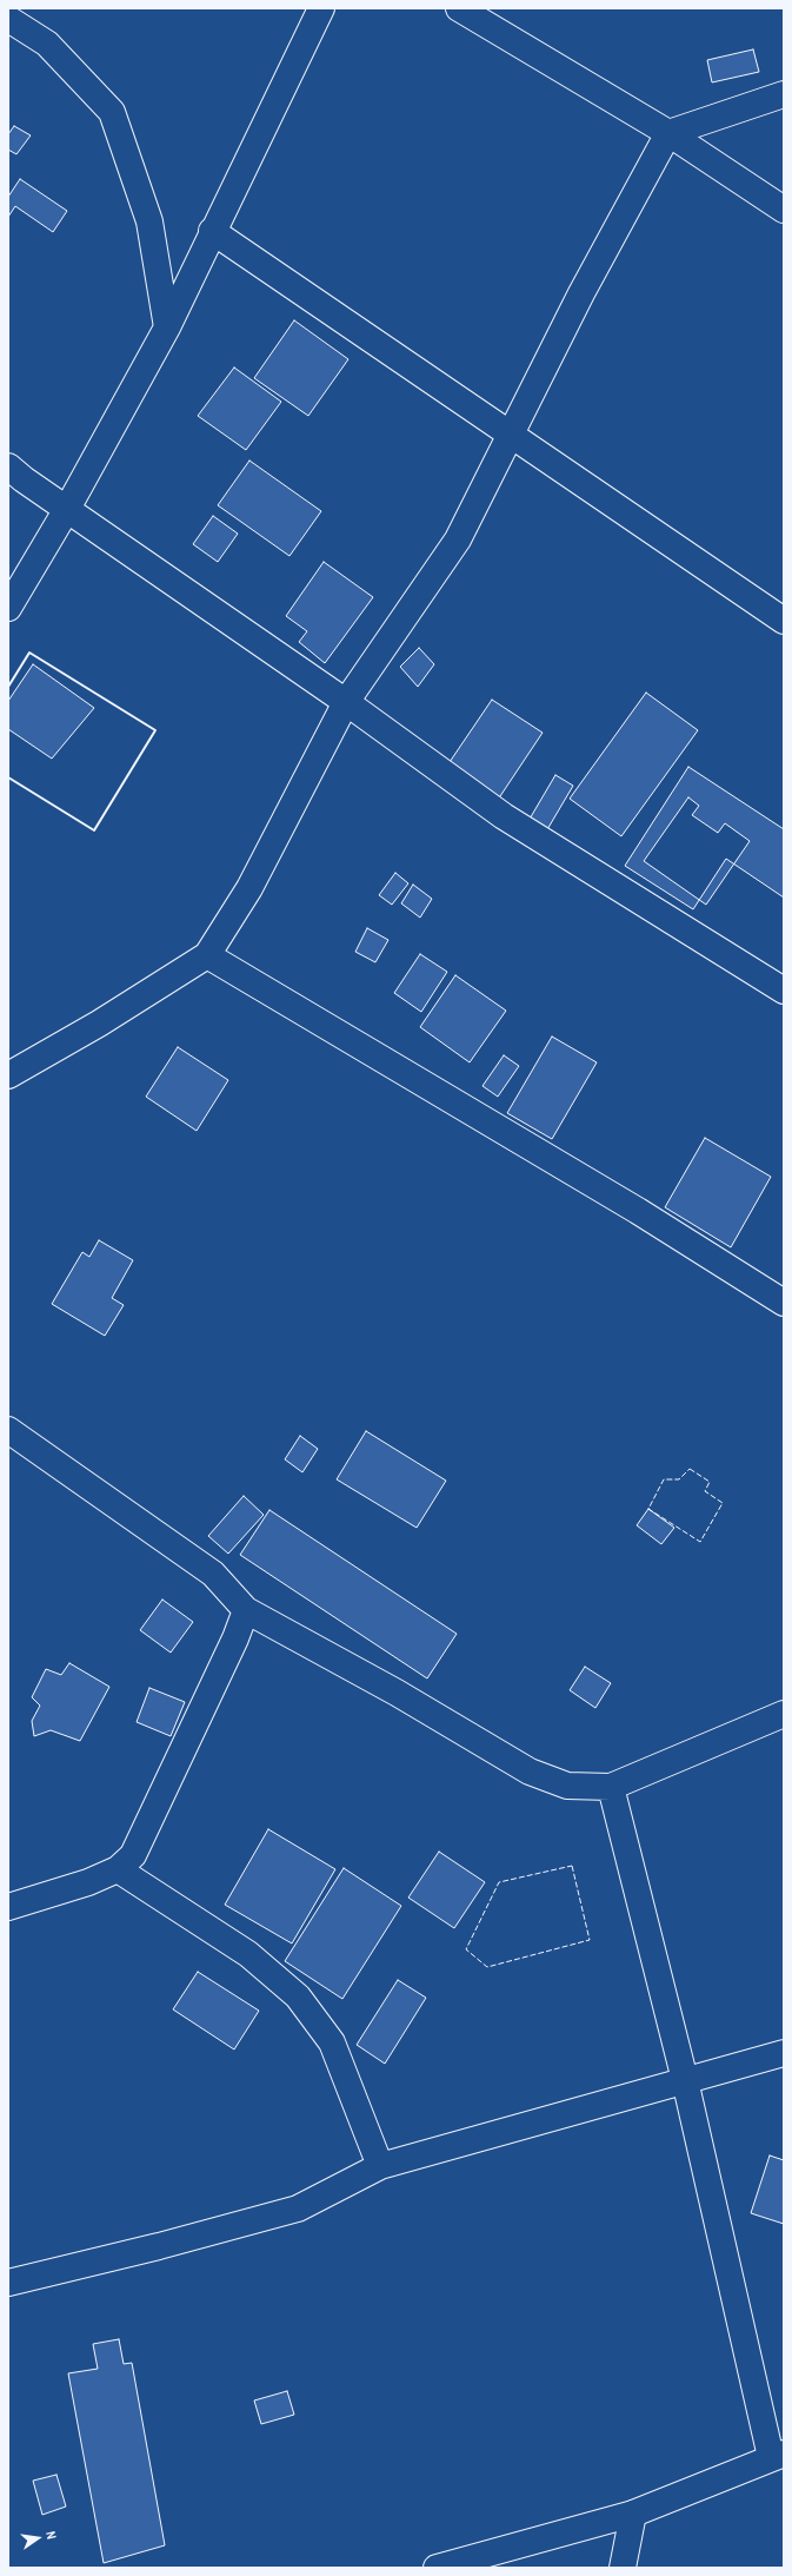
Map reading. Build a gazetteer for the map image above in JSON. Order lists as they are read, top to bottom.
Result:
{
  "north": "right"
}
